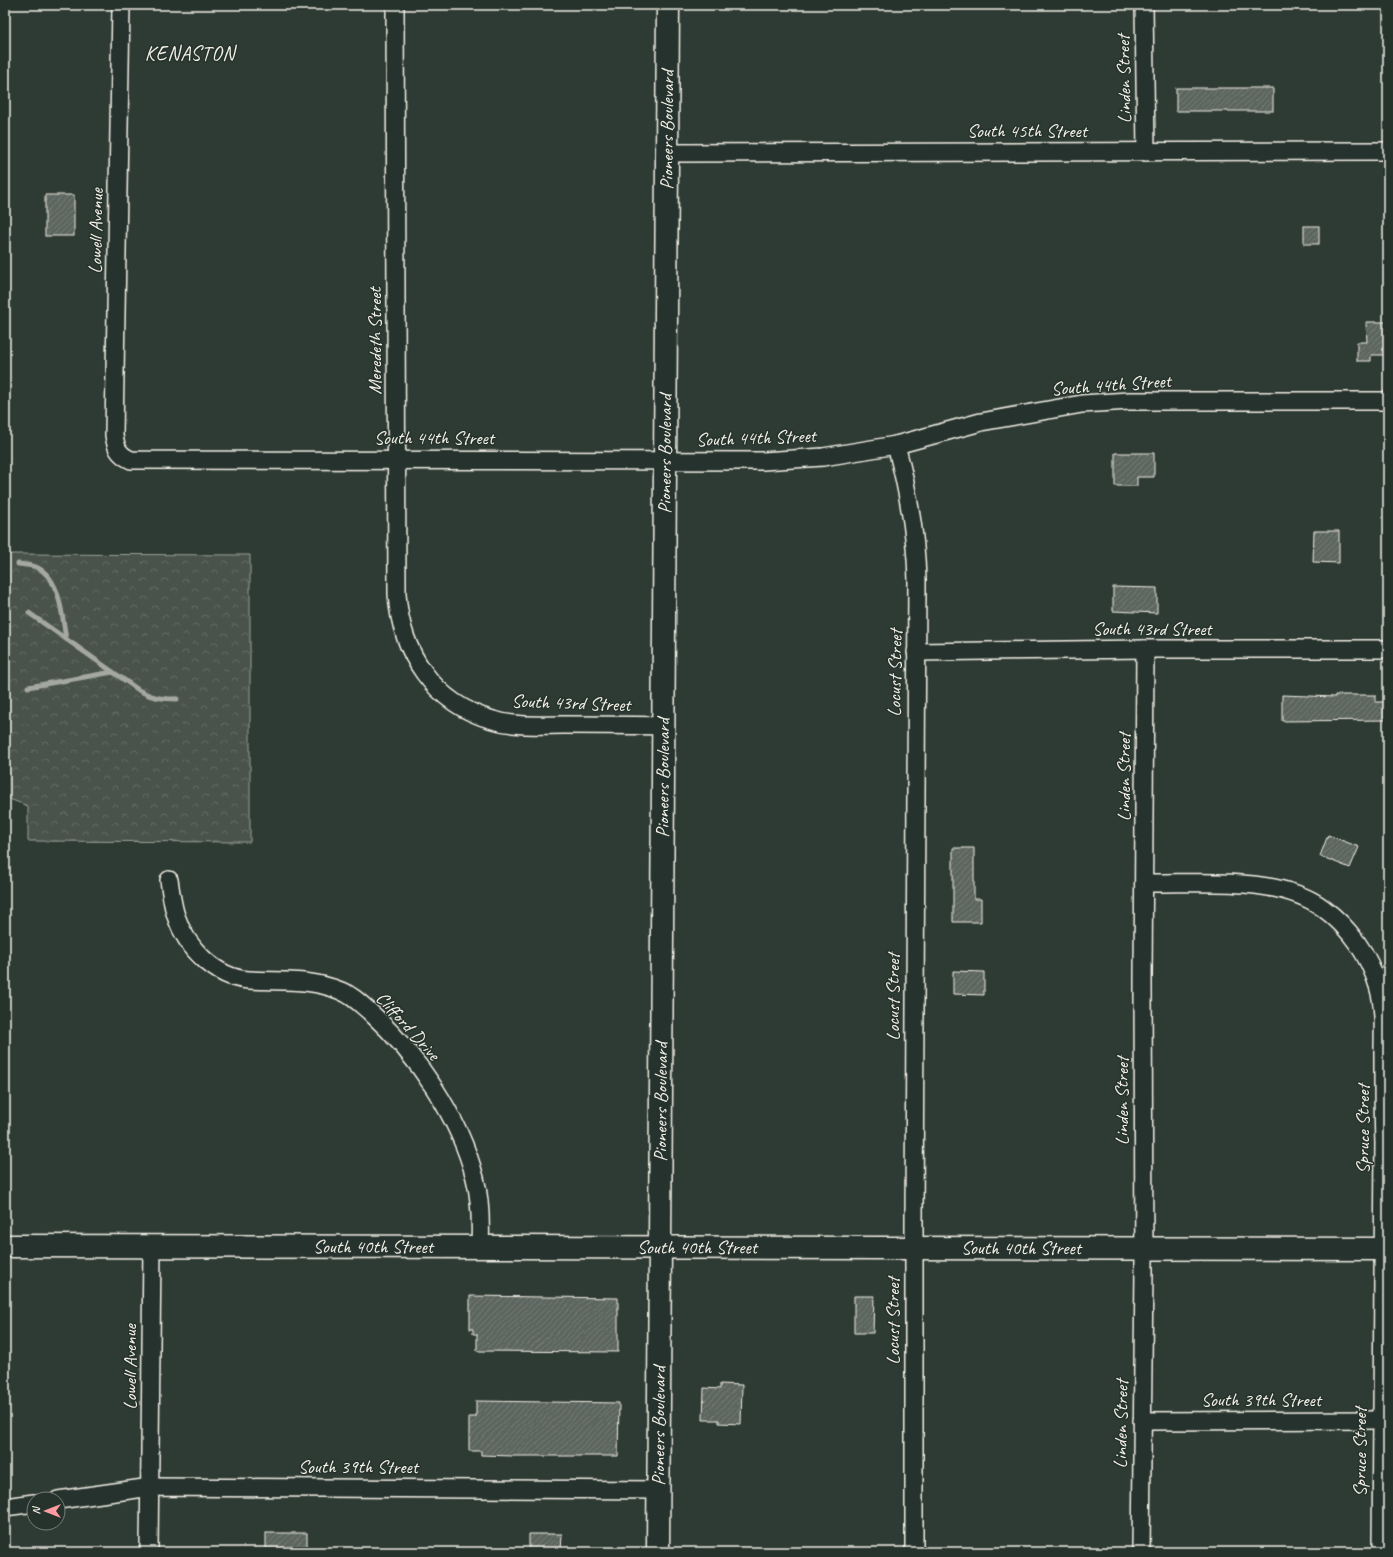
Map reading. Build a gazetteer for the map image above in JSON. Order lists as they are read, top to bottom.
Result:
{
  "streets": {
    "main road": ["Pioneers Boulevard", "South 40th Street"],
    "street": [
      "Linden Street",
      "South 45th Street",
      "Lowell Avenue",
      "Meredeth Street",
      "South 44th Street",
      "South 43rd Street",
      "Locust Street",
      "Clifford Drive",
      "Spruce Street",
      "South 39th Street"
    ]
  },
  "crossings": [
    ["Linden Street", "South 45th Street"],
    ["Linden Street", "South 43rd Street"],
    ["Linden Street", "Spruce Street"],
    ["Linden Street", "South 40th Street"],
    ["Linden Street", "South 39th Street"],
    ["Pioneers Boulevard", "South 45th Street"],
    ["Pioneers Boulevard", "South 44th Street"],
    ["Pioneers Boulevard", "South 43rd Street"],
    ["Pioneers Boulevard", "South 40th Street"],
    ["Pioneers Boulevard", "South 39th Street"],
    ["Lowell Avenue", "South 44th Street"],
    ["Lowell Avenue", "South 40th Street"],
    ["Lowell Avenue", "South 39th Street"],
    ["Meredeth Street", "South 44th Street"],
    ["Meredeth Street", "South 43rd Street"],
    ["South 44th Street", "Locust Street"],
    ["South 43rd Street", "Locust Street"],
    ["Locust Street", "South 40th Street"],
    ["Clifford Drive", "South 40th Street"],
    ["Spruce Street", "South 40th Street"],
    ["Spruce Street", "South 39th Street"]
  ],
  "districts": ["KENASTON"],
  "north": "left"
}
